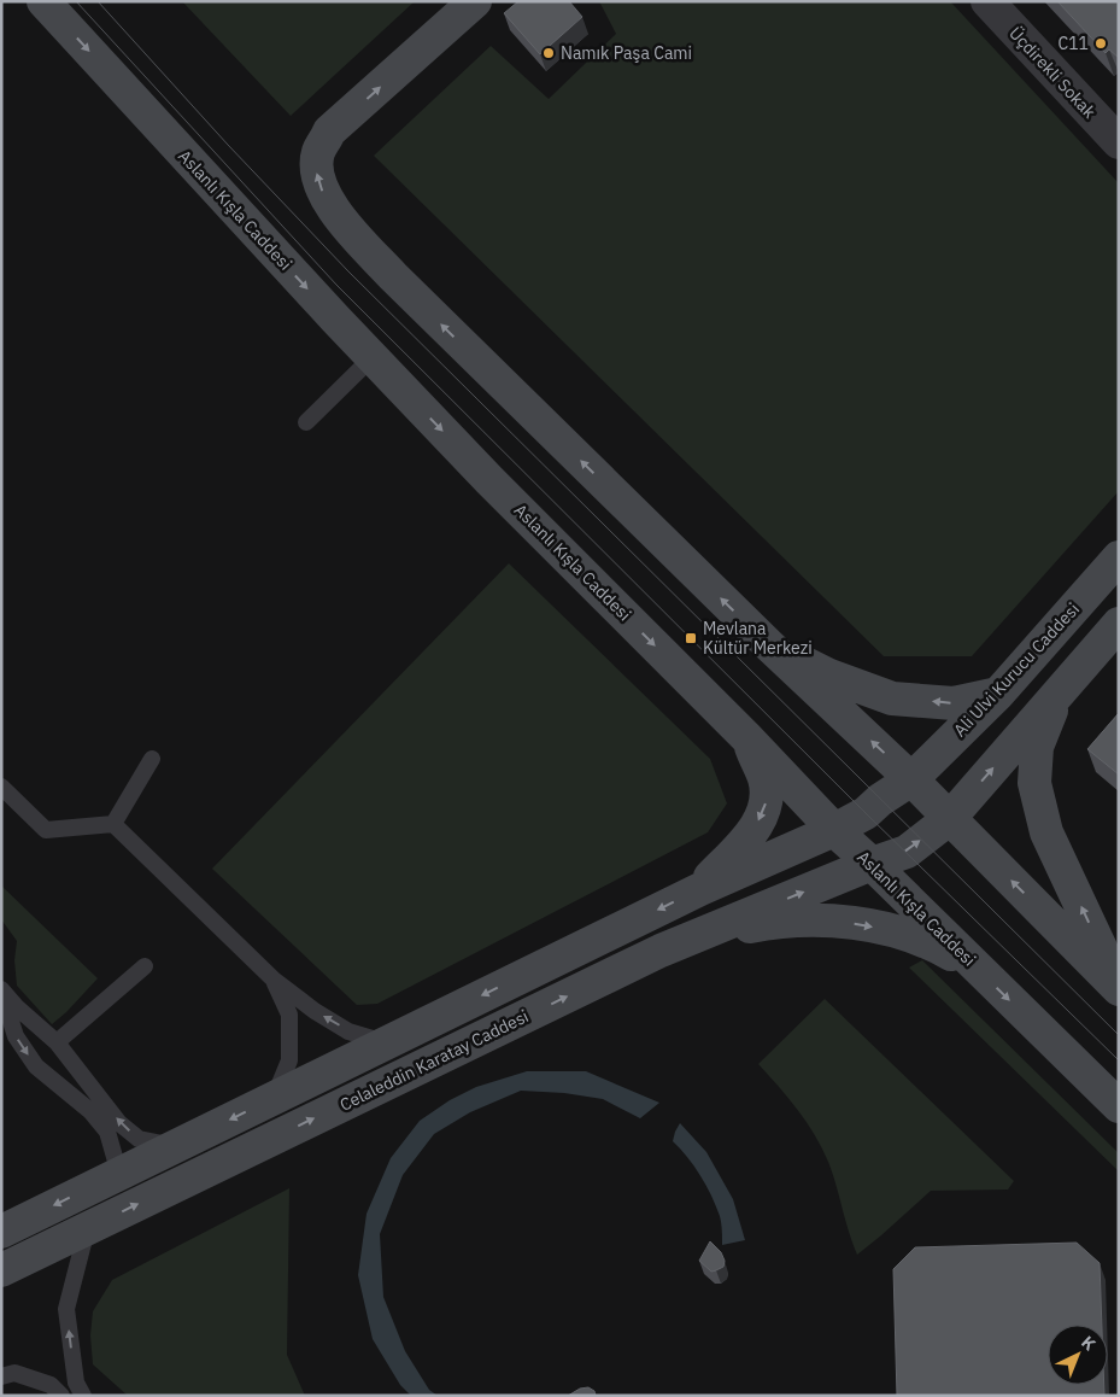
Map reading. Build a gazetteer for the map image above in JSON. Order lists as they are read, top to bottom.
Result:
{
  "streets": {
    "main road": ["Aslanlı Kışla Caddesi", "Ali Ulvi Kurucu Caddesi", "Celaleddin Karatay Caddesi"],
    "street": ["Üçdirekli Sokak"]
  },
  "crossings": [
    ["Aslanlı Kışla Caddesi", "Ali Ulvi Kurucu Caddesi"],
    ["Aslanlı Kışla Caddesi", "Celaleddin Karatay Caddesi"]
  ],
  "one_way": ["Aslanlı Kışla Caddesi"],
  "places": {
    "other": ["C11", "Namık Paşa Cami"],
    "transit": ["Mevlana Kültür Merkezi"]
  },
  "north": "top right"
}
